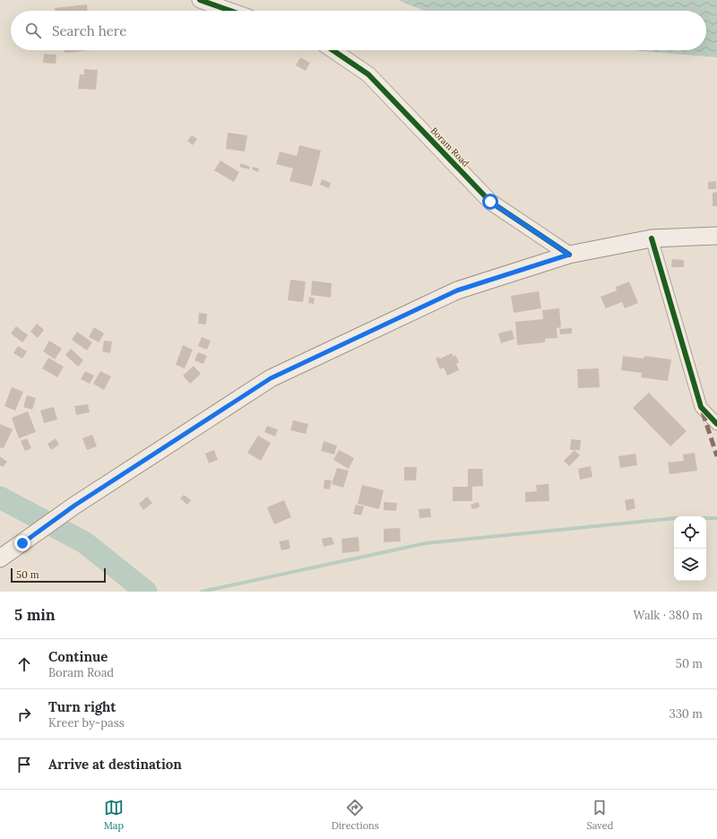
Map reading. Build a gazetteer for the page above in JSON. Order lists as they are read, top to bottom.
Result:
{
  "streets": {
    "street": ["Boram Road"]
  },
  "scale_bar": "50 m",
  "page": {
    "search": "Search here",
    "scale": "50 m",
    "heading": ["5 min", "Walk · 380 m"],
    "list": [
      ["Continue", "Boram Road", "50 m"],
      ["Turn right", "Kreer by-pass", "330 m"],
      "Arrive at destination"
    ],
    "nav": ["Map", "Directions", "Saved"]
  }
}
